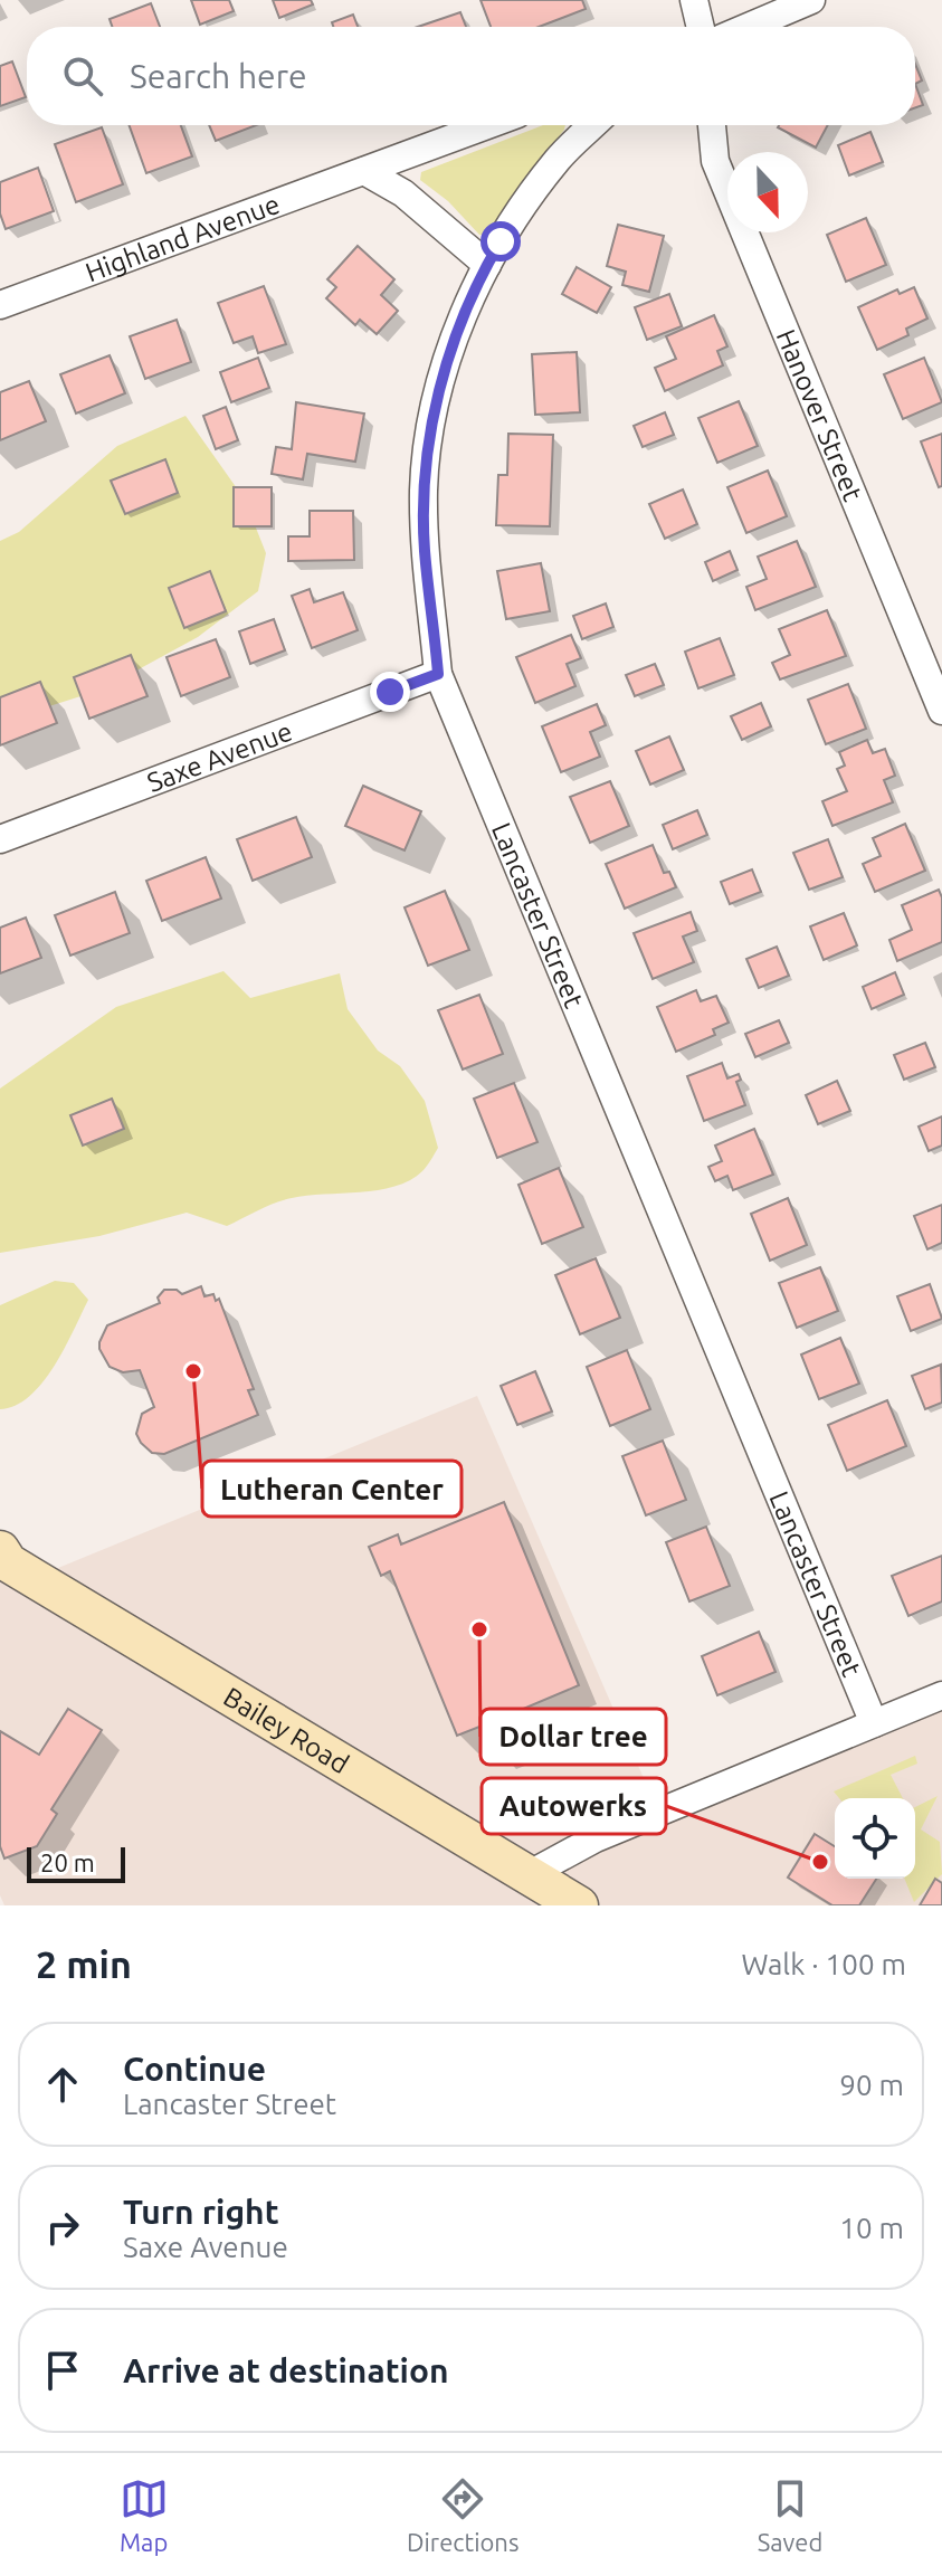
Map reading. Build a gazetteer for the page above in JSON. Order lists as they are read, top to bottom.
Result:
{
  "streets": {
    "street": [
      "Highland Avenue",
      "Hanover Street",
      "Saxe Avenue",
      "Lancaster Street",
      "Bailey Road"
    ]
  },
  "crossings": [
    ["Saxe Avenue", "Lancaster Street"]
  ],
  "places": ["Lutheran Center", "Dollar tree", "Autowerks"],
  "scale_bar": "20 m",
  "north": "bottom",
  "page": {
    "search": "Search here",
    "scale": "20 m",
    "heading": ["2 min", "Walk · 100 m"],
    "list": [
      ["Continue", "Lancaster Street", "90 m"],
      ["Turn right", "Saxe Avenue", "10 m"],
      "Arrive at destination"
    ],
    "nav": ["Map", "Directions", "Saved"]
  }
}
